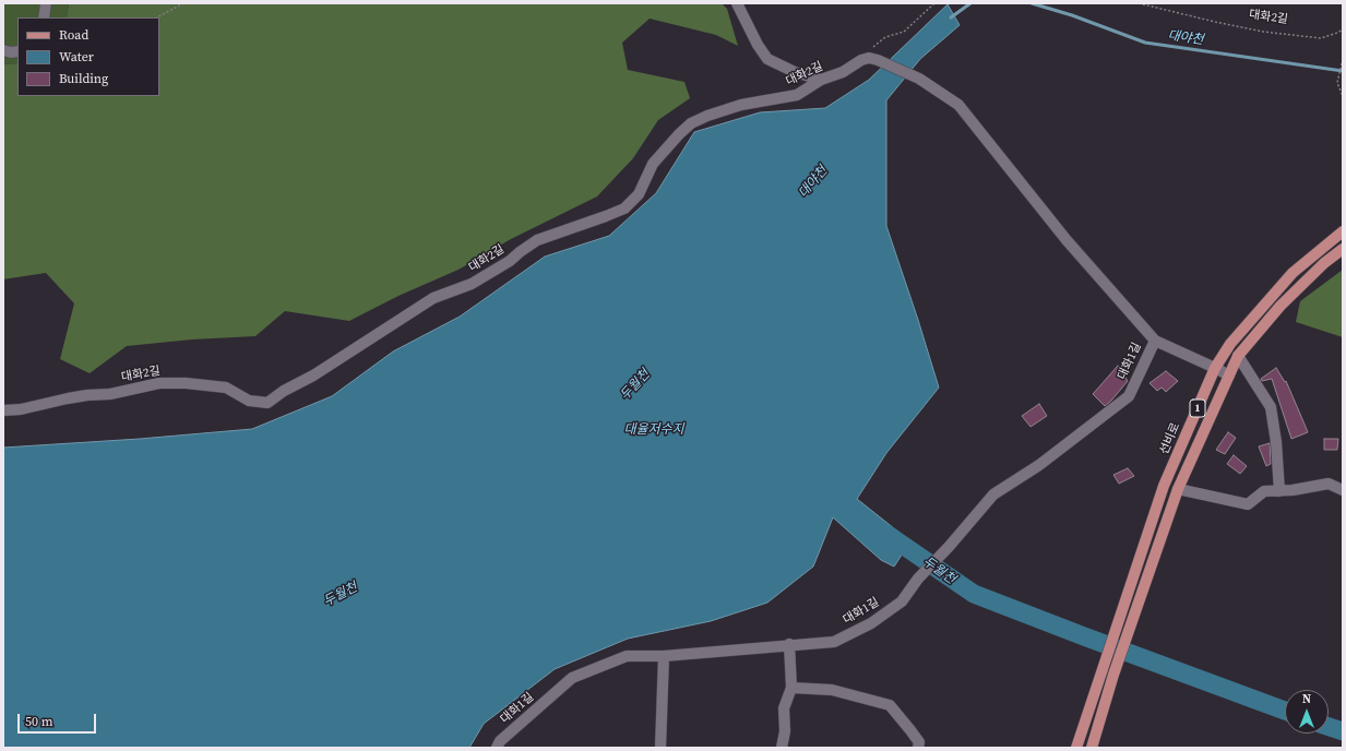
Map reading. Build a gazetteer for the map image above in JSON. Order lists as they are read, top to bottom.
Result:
{
  "streets": {
    "main road": ["1", "선비로"],
    "street": ["대화2길", "대화1길"]
  },
  "crossings": [
    ["대화2길", "대화1길"],
    ["대화1길", "1"],
    ["대화1길", "선비로"]
  ],
  "water": ["대야천", "두월천", "대율저수지"],
  "legend": ["Road", "Water", "Building"],
  "scale_bar": "50 m",
  "north": "top"
}
